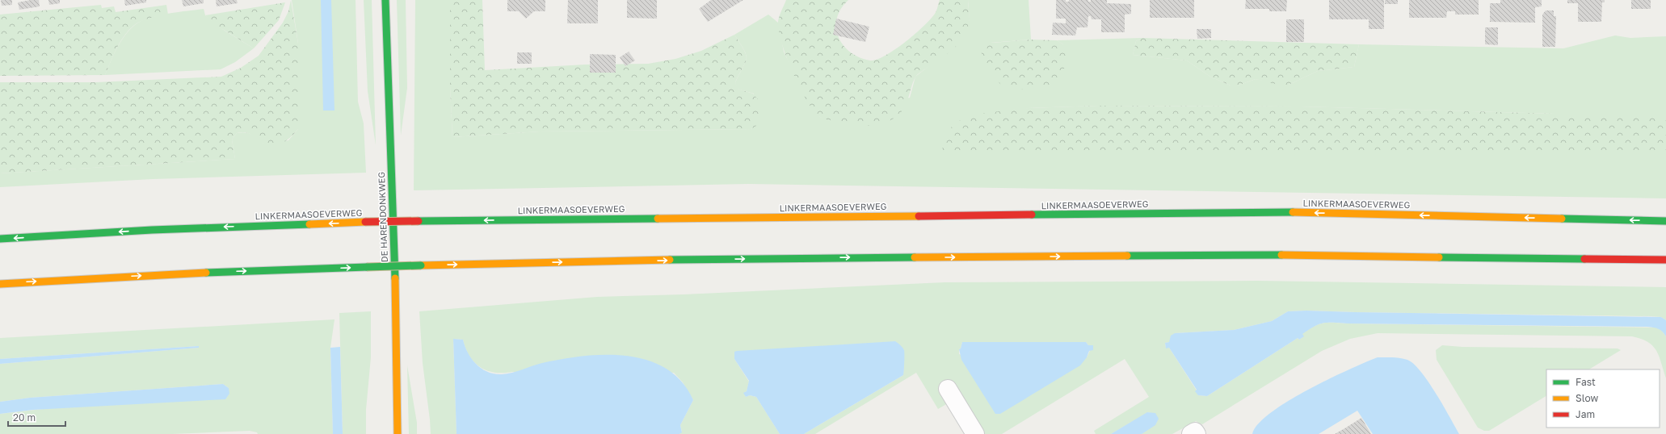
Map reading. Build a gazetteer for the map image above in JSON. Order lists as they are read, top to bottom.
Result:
{
  "streets": {
    "main road": ["LINKERMAASOEVERWEG", "DE HARENDONKWEG"]
  },
  "legend": ["Fast", "Slow", "Jam"],
  "scale_bar": "20 m"
}
